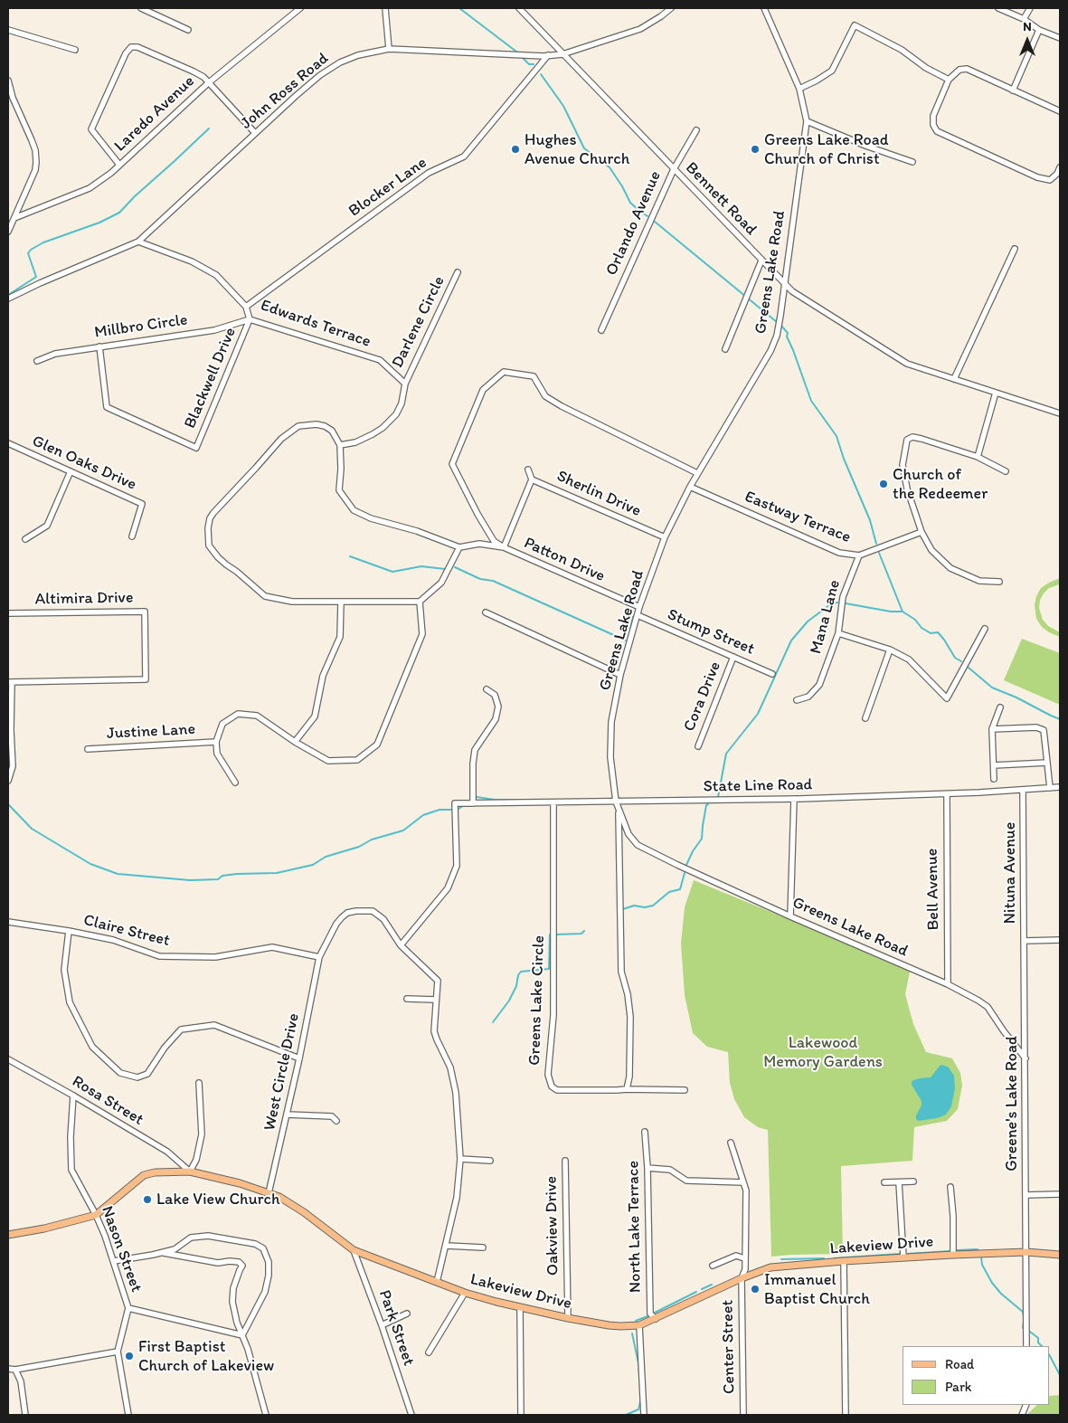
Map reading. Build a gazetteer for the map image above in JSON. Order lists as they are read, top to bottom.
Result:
{
  "streets": {
    "main road": ["Lakeview Drive"],
    "street": [
      "John Ross Road",
      "Laredo Avenue",
      "Blocker Lane",
      "Bennett Road",
      "Orlando Avenue",
      "Greens Lake Road",
      "Darlene Circle",
      "Edwards Terrace",
      "Millbro Circle",
      "Blackwell Drive",
      "Glen Oaks Drive",
      "Sherlin Drive",
      "Eastway Terrace",
      "Patton Drive",
      "Altimira Drive",
      "Mana Lane",
      "Stump Street",
      "Cora Drive",
      "Justine Lane",
      "State Line Road",
      "Nituna Avenue",
      "Bell Avenue",
      "Claire Street",
      "Greens Lake Circle",
      "West Circle Drive",
      "Rosa Street",
      "Greene's Lake Road",
      "Oakview Drive",
      "North Lake Terrace",
      "Nason Street",
      "Park Street",
      "Center Street"
    ]
  },
  "crossings": [
    ["John Ross Road", "Blocker Lane"],
    ["John Ross Road", "Bennett Road"],
    ["John Ross Road", "Edwards Terrace"],
    ["Blocker Lane", "Edwards Terrace"],
    ["Bennett Road", "Orlando Avenue"],
    ["Bennett Road", "Greens Lake Road"],
    ["Greens Lake Road", "Sherlin Drive"],
    ["Greens Lake Road", "Eastway Terrace"],
    ["Greens Lake Road", "Patton Drive"],
    ["Greens Lake Road", "Stump Street"],
    ["Greens Lake Road", "State Line Road"],
    ["Greens Lake Road", "Bell Avenue"],
    ["Greens Lake Road", "Greene's Lake Road"],
    ["Darlene Circle", "Edwards Terrace"],
    ["Edwards Terrace", "Millbro Circle"],
    ["Edwards Terrace", "Blackwell Drive"],
    ["Millbro Circle", "Blackwell Drive"],
    ["Eastway Terrace", "Mana Lane"],
    ["Stump Street", "Cora Drive"],
    ["State Line Road", "Nituna Avenue"],
    ["State Line Road", "Bell Avenue"],
    ["State Line Road", "Greens Lake Circle"],
    ["State Line Road", "West Circle Drive"],
    ["Nituna Avenue", "Greene's Lake Road"],
    ["Claire Street", "West Circle Drive"],
    ["West Circle Drive", "Lakeview Drive"],
    ["Rosa Street", "Lakeview Drive"],
    ["Rosa Street", "Nason Street"],
    ["Greene's Lake Road", "Lakeview Drive"],
    ["Oakview Drive", "Lakeview Drive"],
    ["North Lake Terrace", "Lakeview Drive"],
    ["Lakeview Drive", "Nason Street"],
    ["Lakeview Drive", "Park Street"],
    ["Lakeview Drive", "Center Street"]
  ],
  "parks": ["Lakewood Memory Gardens"],
  "places": [
    "Hughes Avenue Church",
    "Greens Lake Road Church of Christ",
    "Church of the Redeemer",
    "Lake View Church",
    "Immanuel Baptist Church",
    "First Baptist Church of Lakeview"
  ],
  "legend": ["Road", "Park"],
  "north": "top"
}
